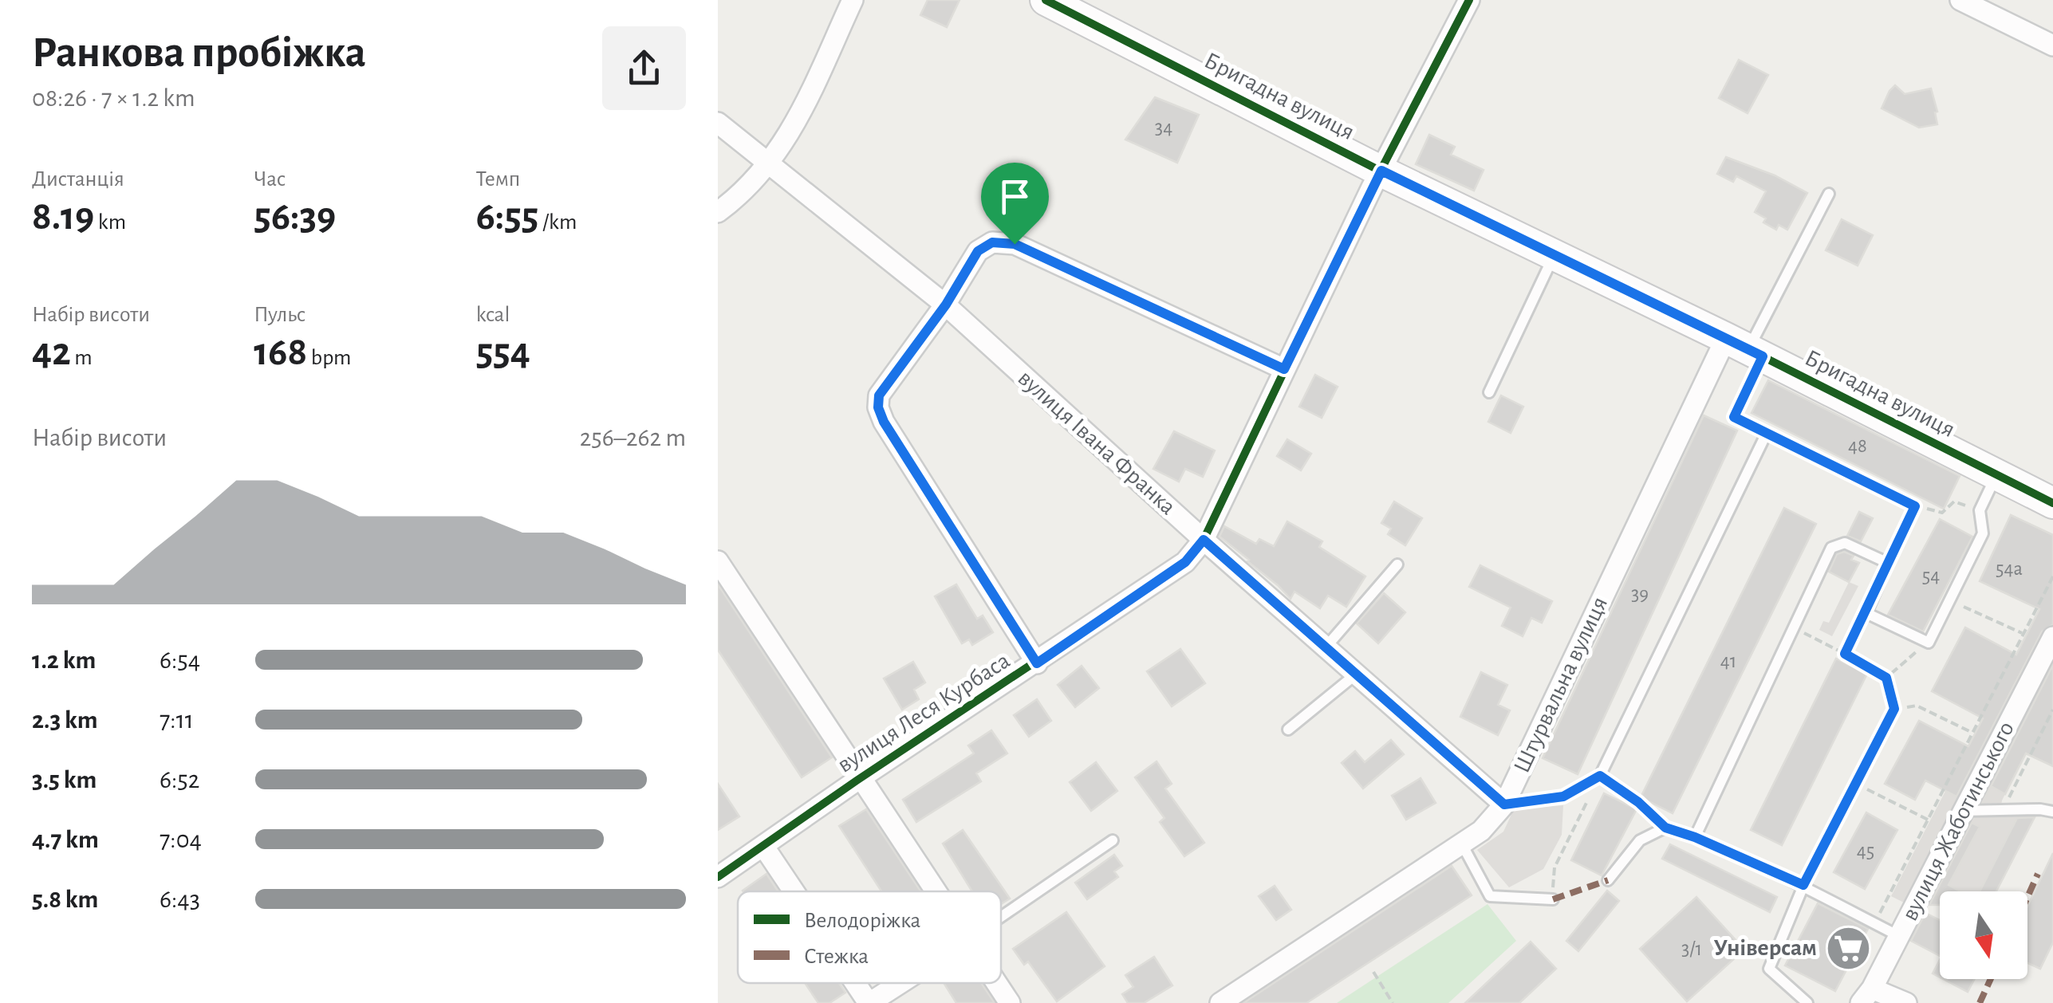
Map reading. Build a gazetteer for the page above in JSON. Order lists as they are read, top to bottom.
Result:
{
  "streets": {
    "street": [
      "Бригадна вулиця",
      "вулиця Івана Франка",
      "Штурвальна вулиця",
      "вулиця Леся Курбаса",
      "вулиця Жаботинського"
    ]
  },
  "crossings": [
    ["Бригадна вулиця", "Штурвальна вулиця"],
    ["Бригадна вулиця", "вулиця Леся Курбаса"],
    ["вулиця Івана Франка", "Штурвальна вулиця"],
    ["вулиця Івана Франка", "вулиця Леся Курбаса"]
  ],
  "places": {
    "supermarket": ["Універсам"]
  },
  "house_numbers": [
    "34",
    "48",
    "54а",
    "54",
    "39",
    "41",
    "45",
    "3/1"
  ],
  "legend": ["Велодоріжка", "Стежка"],
  "north": "bottom",
  "page": {
    "heading": ["Ранкова пробіжка", "08:26 · 7 × 1.2 km"],
    "stats": [
      ["Дистанція", "8.19 km"],
      ["Час", "56:39"],
      ["Темп", "6:55 /km"],
      ["Набір висоти", "42 m"],
      ["Пульс", "168 bpm"],
      ["kcal", "554"]
    ],
    "chart": ["Набір висоти", "256–262 m"],
    "list": [
      {
        "name": "1.2 km",
        "note": "6:54"
      },
      {
        "name": "2.3 km",
        "note": "7:11"
      },
      {
        "name": "3.5 km",
        "note": "6:52"
      },
      {
        "name": "4.7 km",
        "note": "7:04"
      },
      {
        "name": "5.8 km",
        "note": "6:43"
      }
    ]
  }
}
